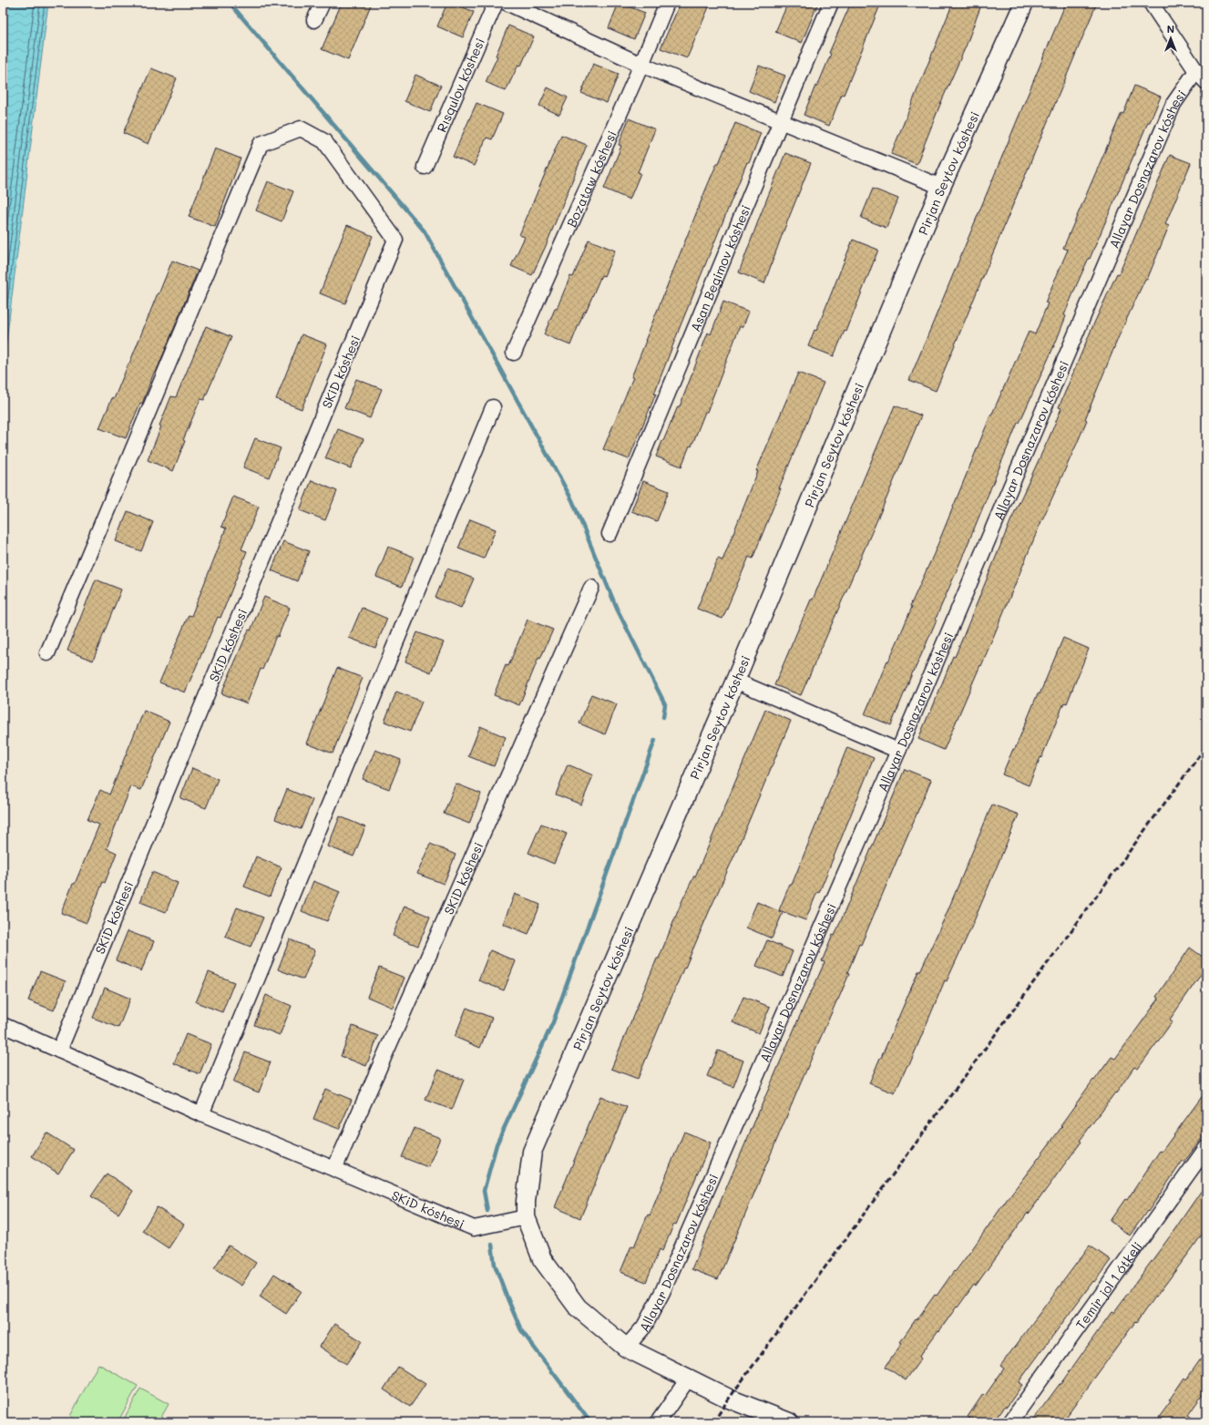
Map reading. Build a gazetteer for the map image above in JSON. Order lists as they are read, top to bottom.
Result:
{
  "streets": {
    "main road": ["Pirjan Seytov kóshesi"],
    "street": [
      "Rısqulov kóshesi",
      "Allayar Dosnazarov kóshesi",
      "Bozataw kóshesi",
      "Asan Begimov kóshesi",
      "SKiD kóshesi",
      "Temir jol 1 ótkeli"
    ]
  },
  "crossings": [
    ["Allayar Dosnazarov kóshesi", "Pirjan Seytov kóshesi"],
    ["Pirjan Seytov kóshesi", "SKiD kóshesi"]
  ],
  "north": "top"
}
